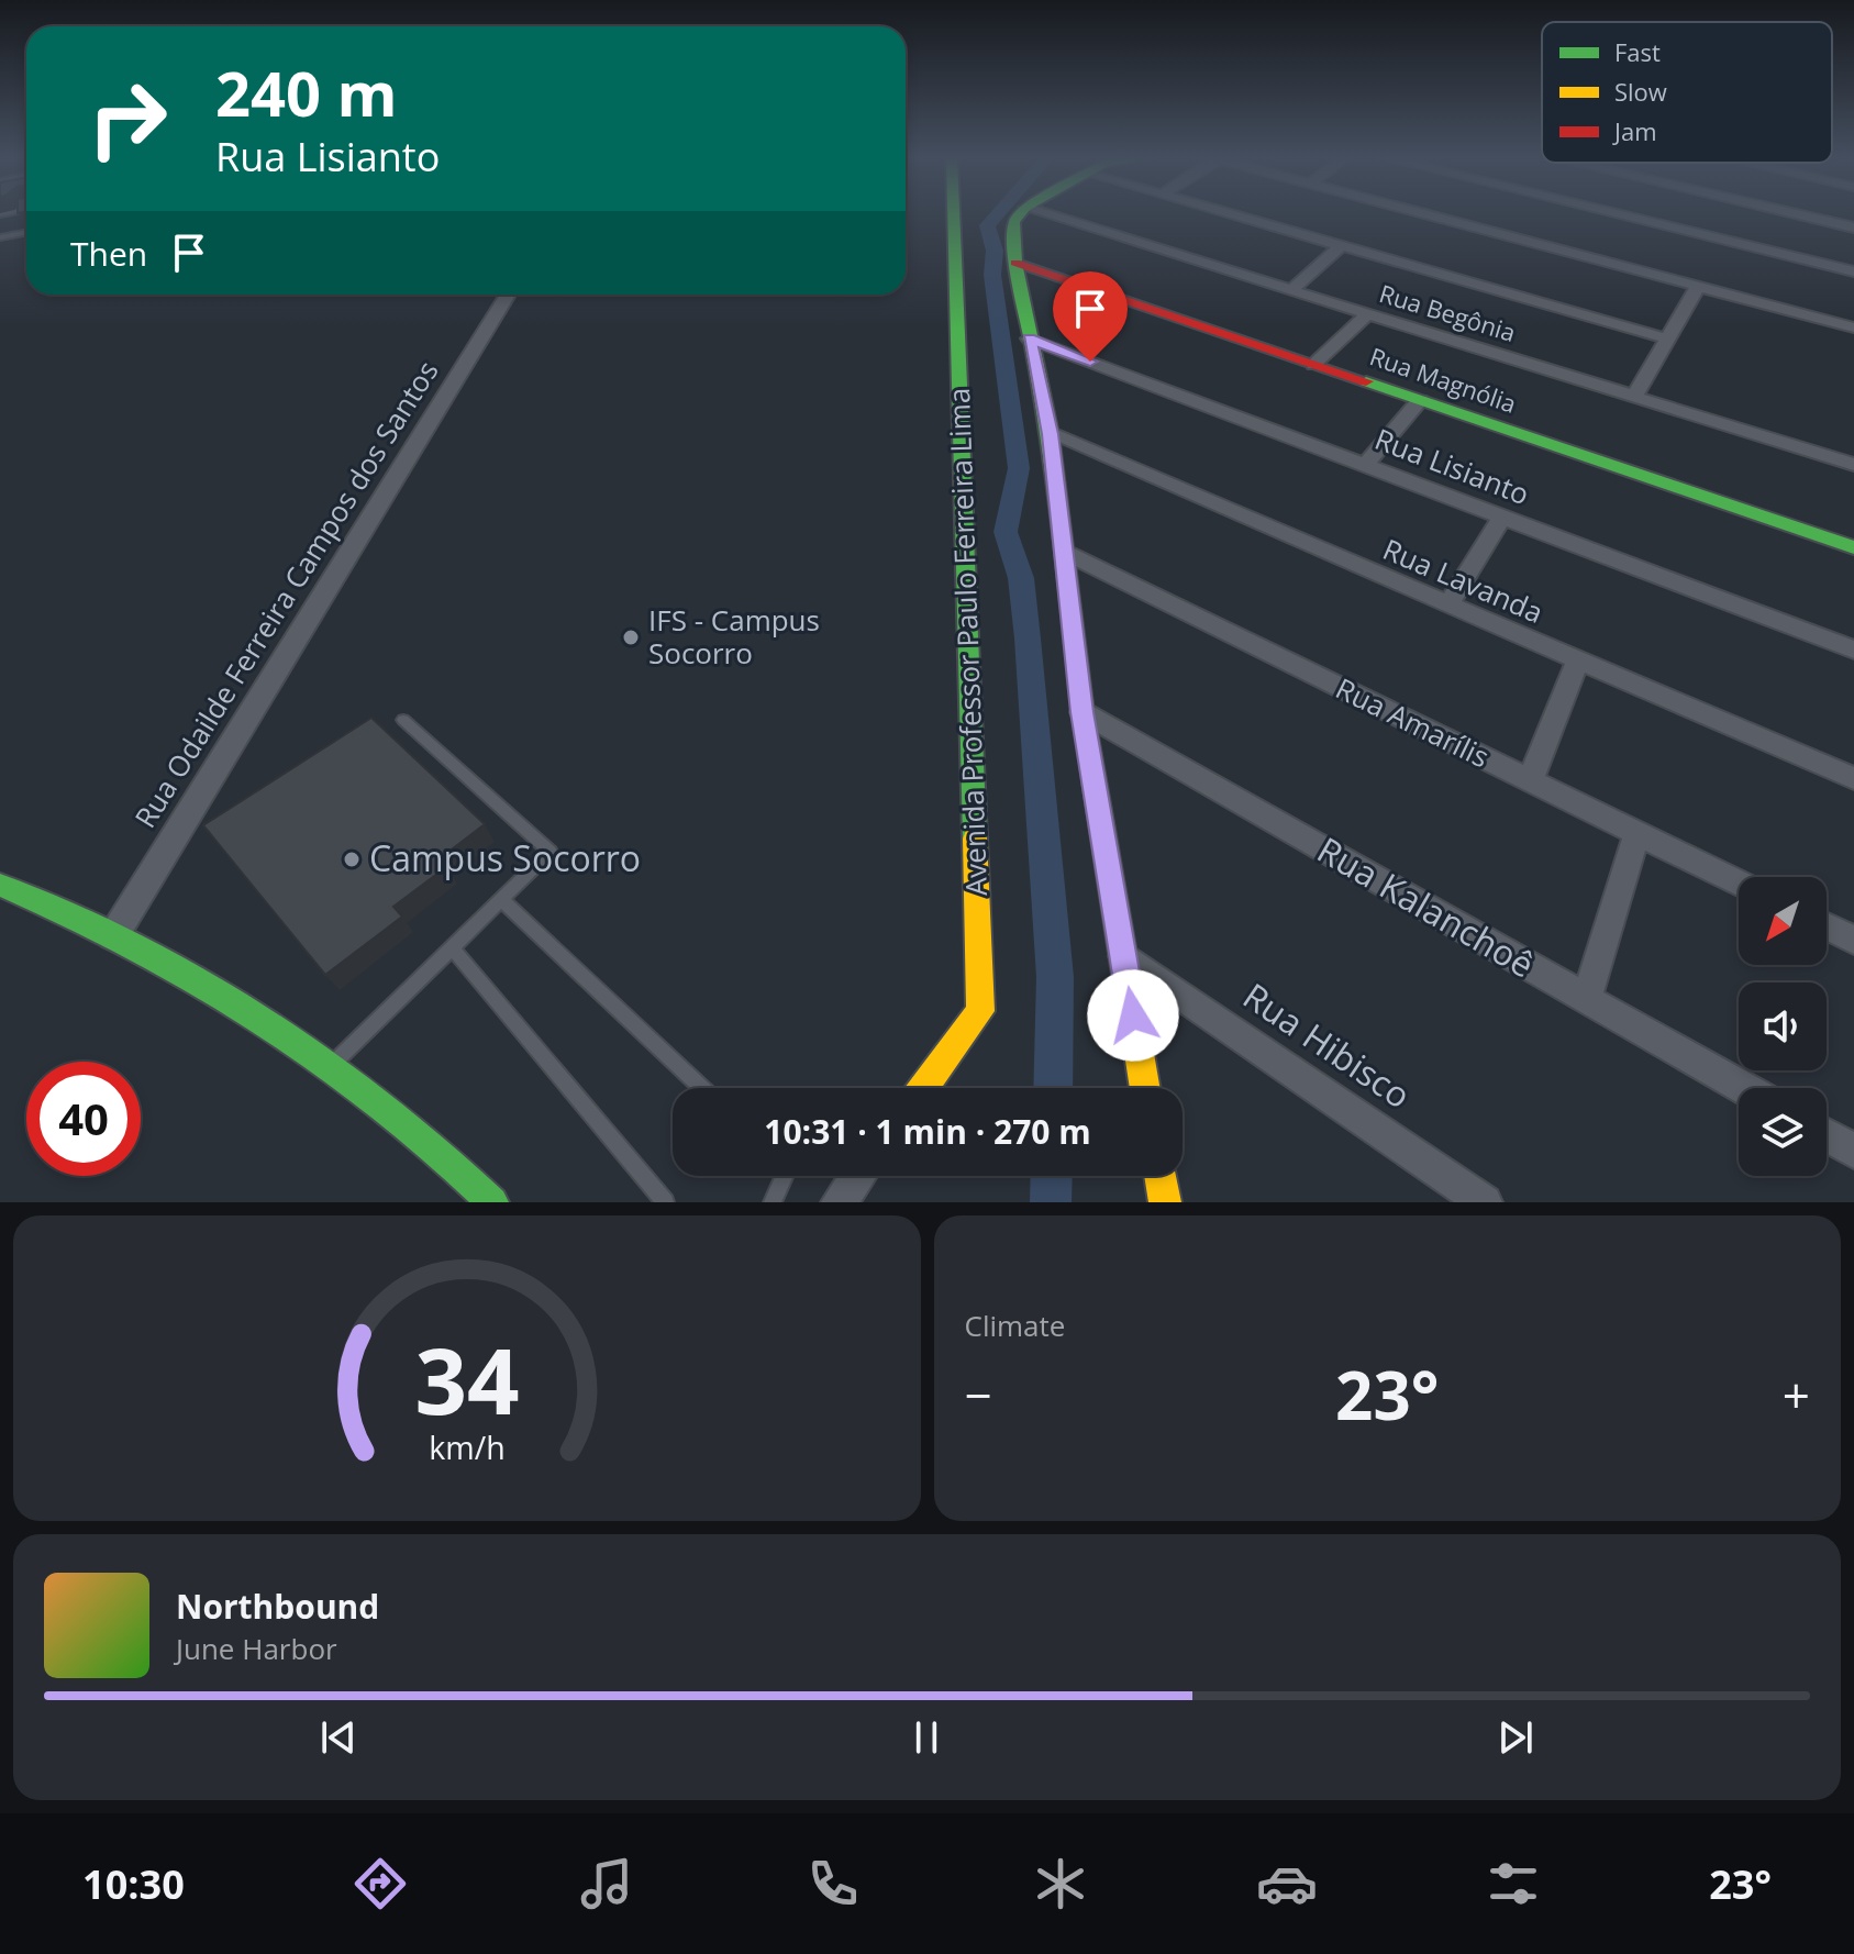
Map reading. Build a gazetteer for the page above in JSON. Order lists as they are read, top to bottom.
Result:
{
  "streets": {
    "street": [
      "Rua Begônia",
      "Rua Magnólia",
      "Rua Lisianto",
      "Rua Lavanda",
      "Rua Odailde Ferreira Campos dos Santos",
      "Avenida Professor Paulo Ferreira Lima",
      "Rua Amarílis",
      "Rua Kalanchoê",
      "Rua Hibisco"
    ]
  },
  "places": ["IFS - Campus Socorro", "Campus Socorro"],
  "legend": ["Fast", "Slow", "Jam"],
  "north": "bottom left",
  "page": {
    "turn": ["240 m", "Rua Lisianto"],
    "then": "Then",
    "limit": "40",
    "trip": "10:31 · 1 min · 270 m",
    "tile": "Climate",
    "heat": ["−", "23°", "+"],
    "song": ["Northbound", "June Harbor"],
    "tabs": ["10:30", "23°"],
    "gauge": ["34", "km/h"]
  }
}
